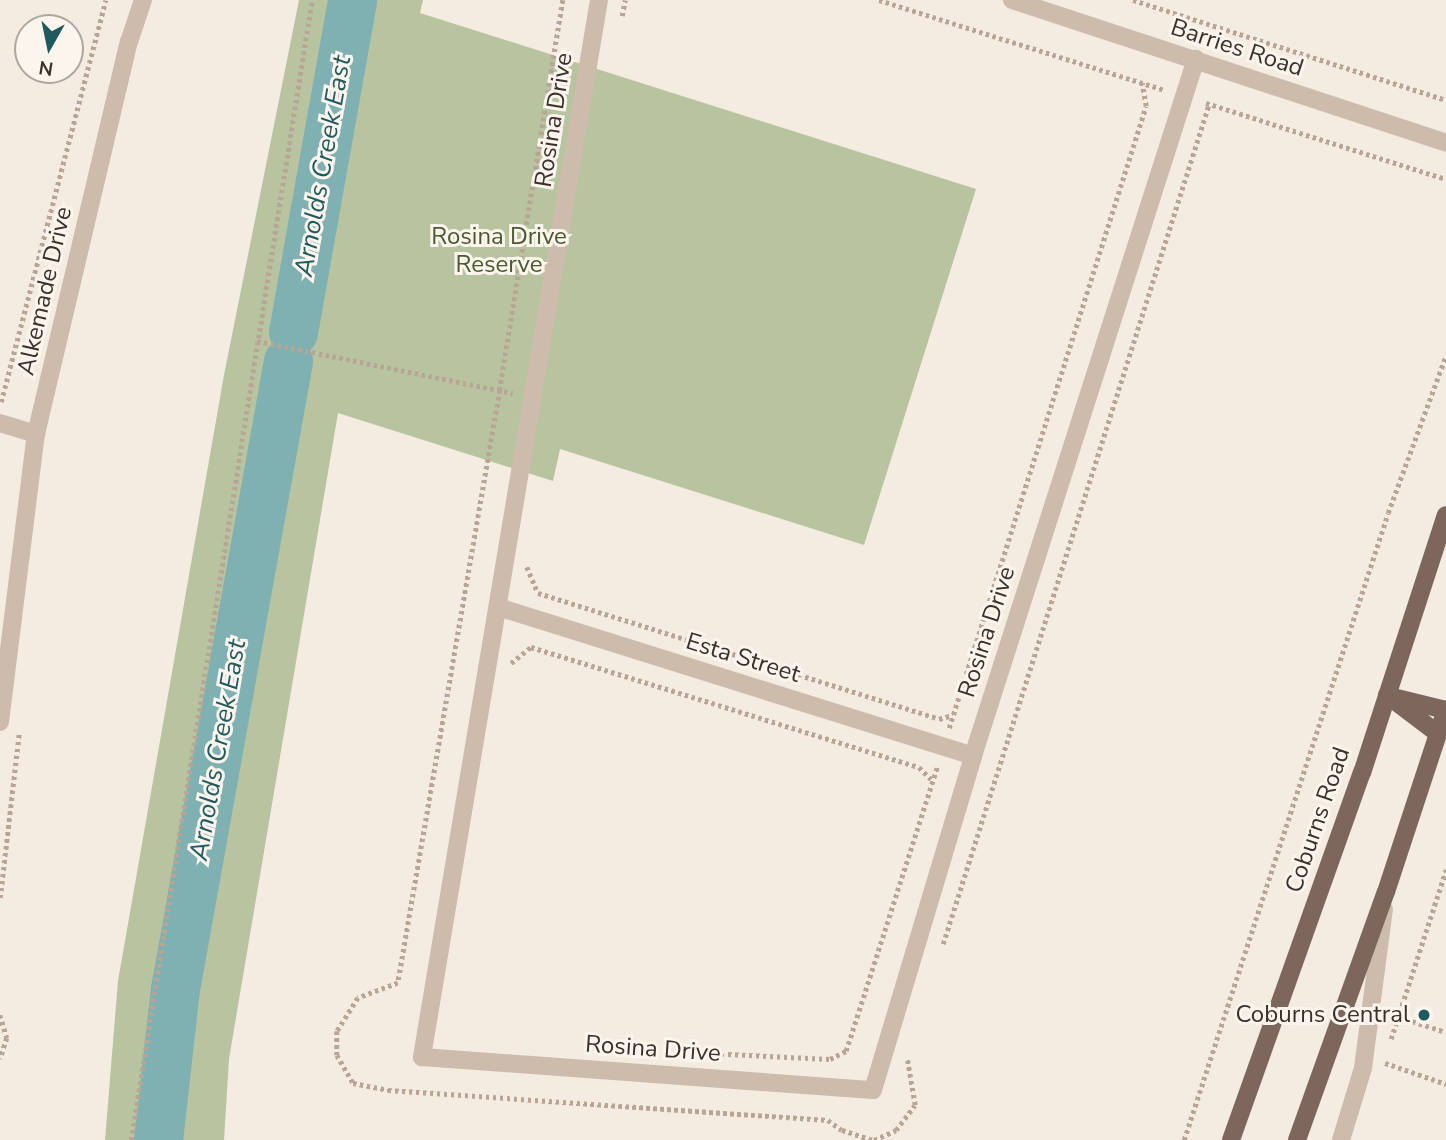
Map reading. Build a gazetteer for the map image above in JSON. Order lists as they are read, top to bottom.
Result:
{
  "streets": {
    "main road": ["Coburns Road"],
    "street": [
      "Barries Road",
      "Rosina Drive",
      "Alkemade Drive",
      "Esta Street"
    ]
  },
  "crossings": [
    ["Barries Road", "Rosina Drive"],
    ["Rosina Drive", "Esta Street"]
  ],
  "water": ["Arnolds Creek East"],
  "parks": ["Rosina Drive Reserve"],
  "places": ["Coburns Central"],
  "north": "bottom"
}
